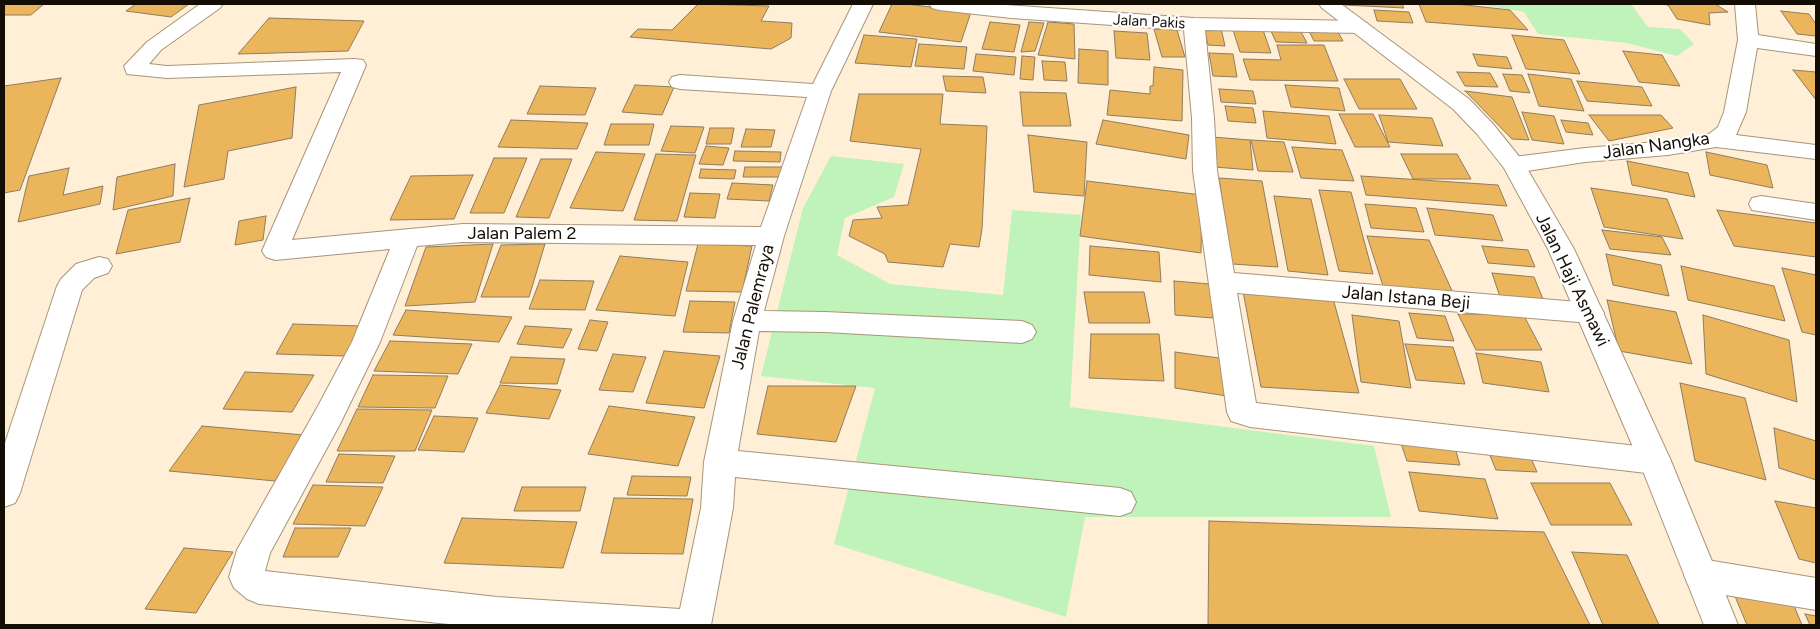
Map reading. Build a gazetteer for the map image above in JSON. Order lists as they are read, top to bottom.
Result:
{
  "streets": {
    "street": [
      "Jalan Pakis",
      "Jalan Nangka",
      "Jalan Palem 2",
      "Jalan Haji Asmawi",
      "Jalan Istana Beji",
      "Jalan Palemraya"
    ]
  },
  "crossings": [
    ["Jalan Pakis", "Jalan Haji Asmawi"],
    ["Jalan Nangka", "Jalan Haji Asmawi"],
    ["Jalan Palem 2", "Jalan Palemraya"],
    ["Jalan Haji Asmawi", "Jalan Istana Beji"]
  ]
}
